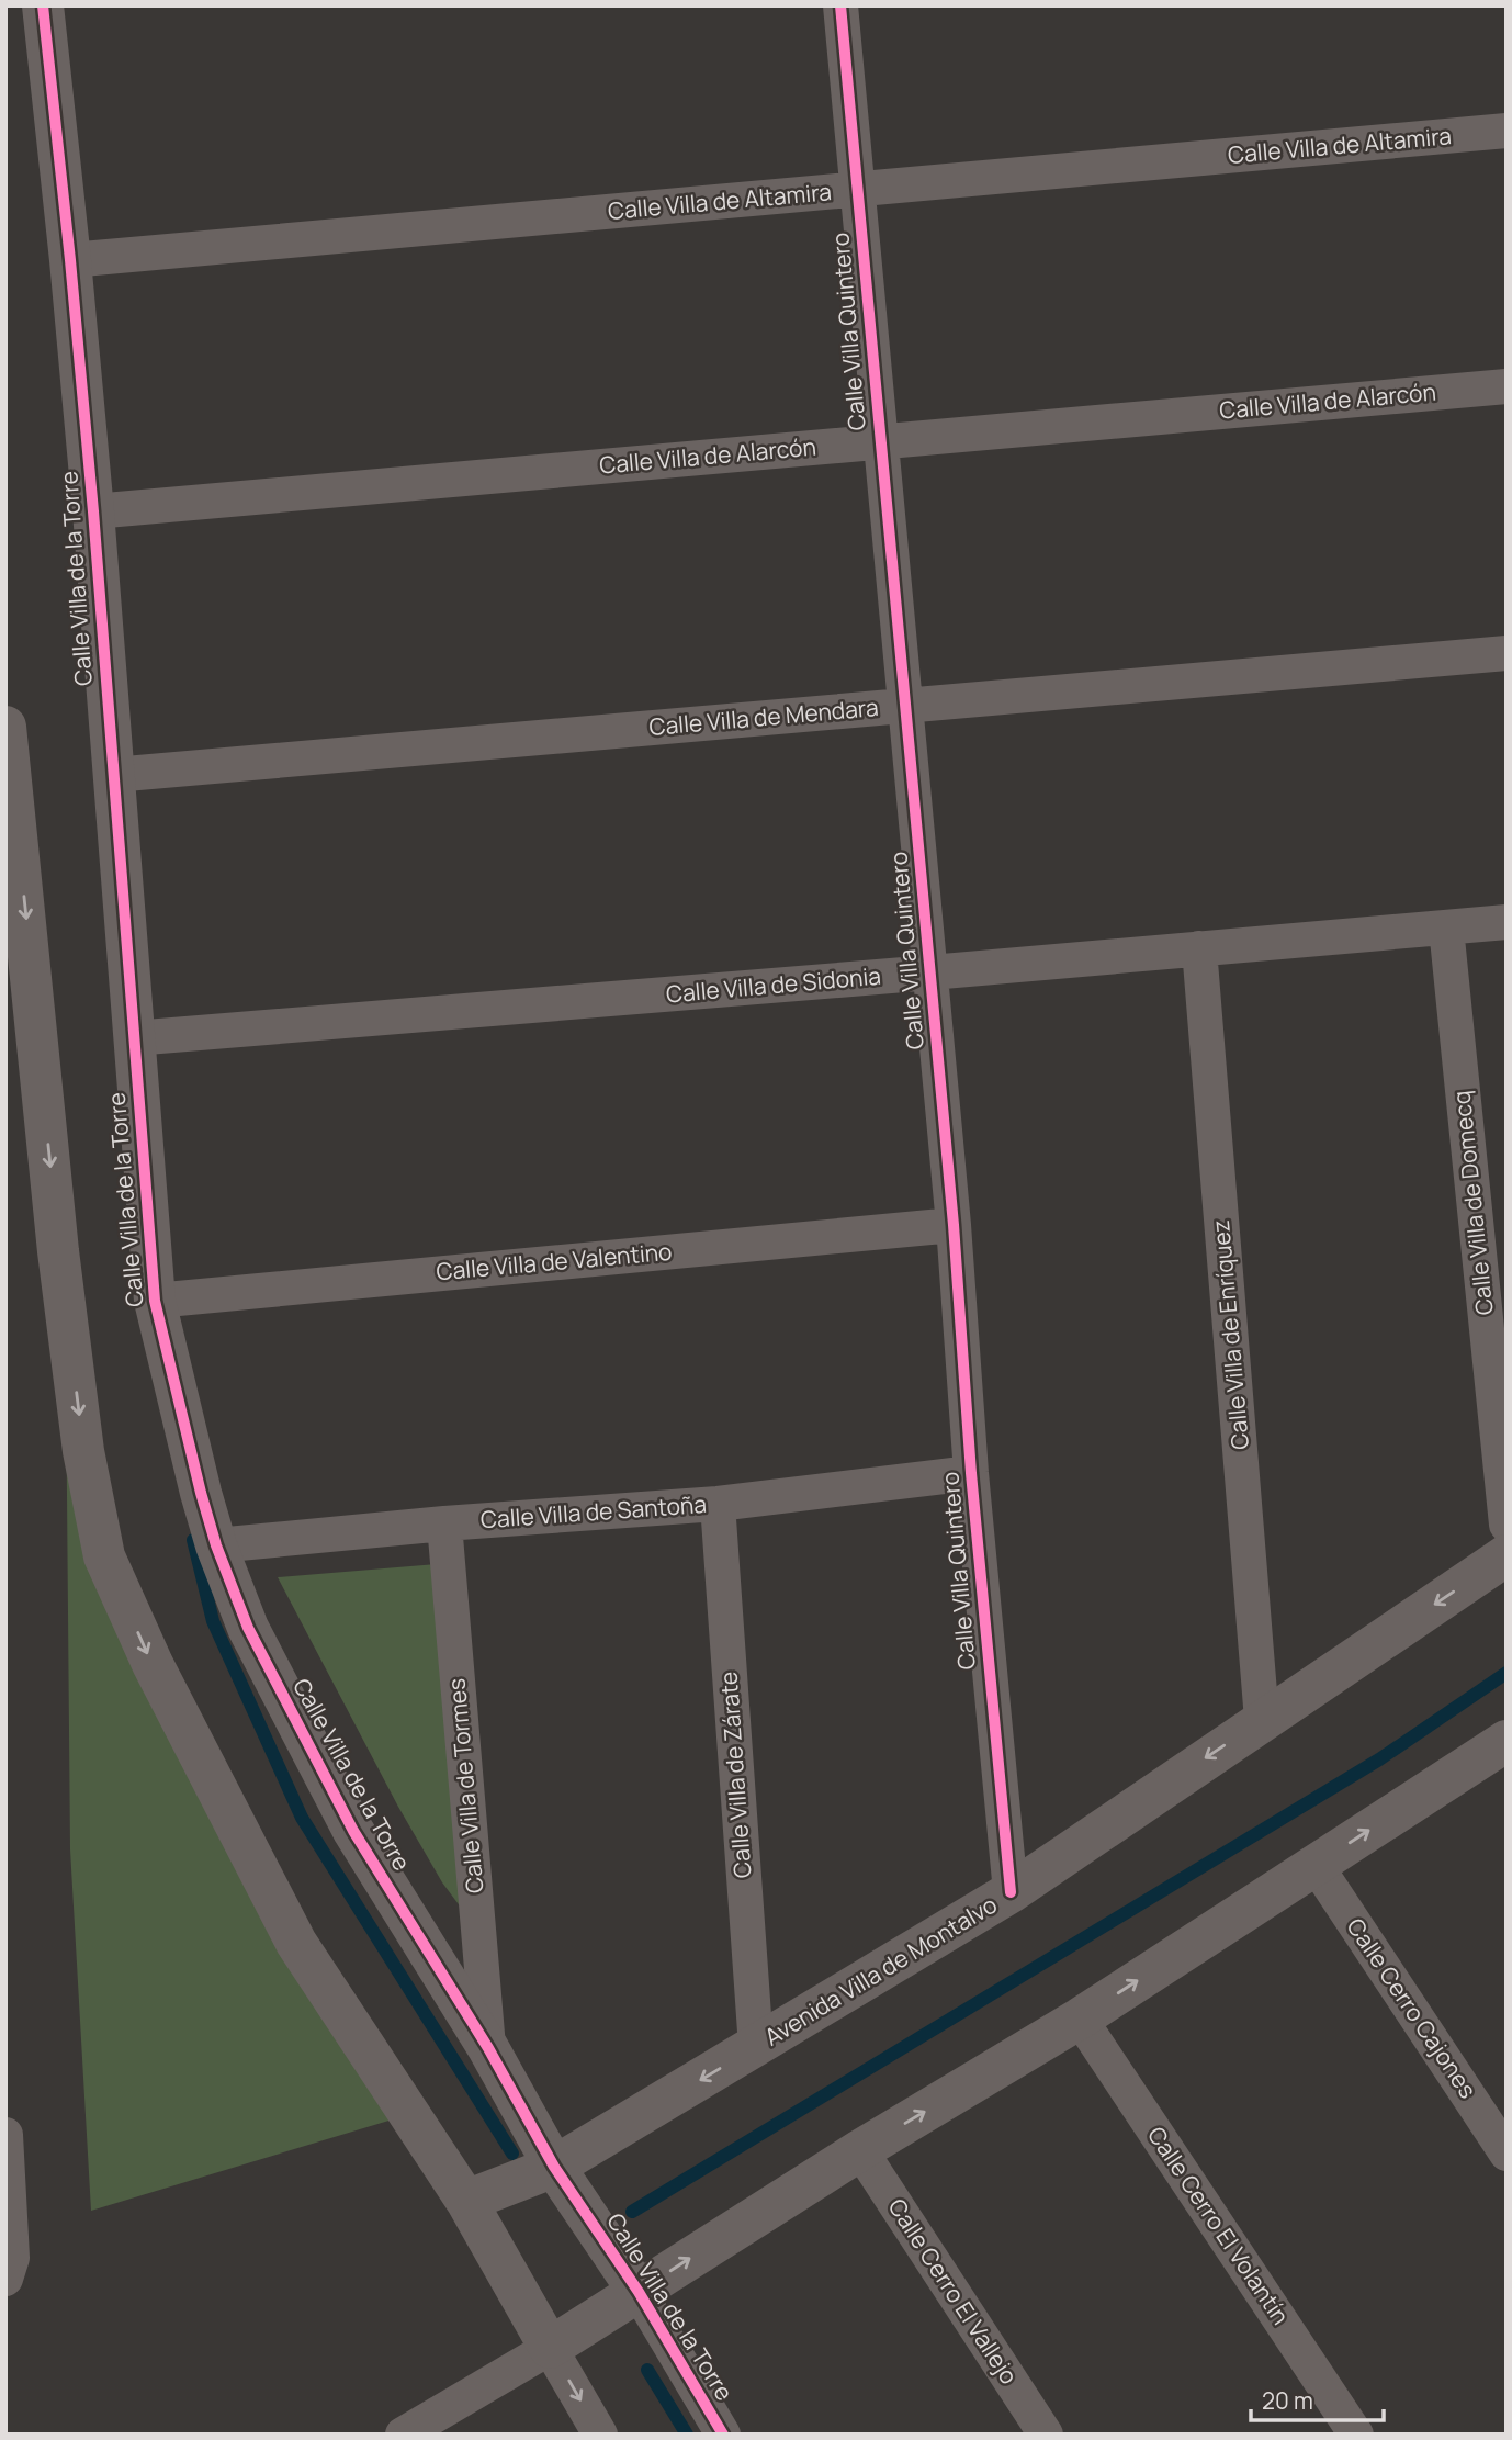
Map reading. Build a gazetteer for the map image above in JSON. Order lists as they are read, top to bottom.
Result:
{
  "streets": {
    "street": [
      "Calle Villa de Altamira",
      "Calle Villa Quintero",
      "Calle Villa de Alarcón",
      "Calle Villa de la Torre",
      "Calle Villa de Mendara",
      "Calle Villa de Sidonia",
      "Calle Villa de Domecq",
      "Calle Villa de Valentino",
      "Calle Villa de Enríquez",
      "Calle Villa de Santoña",
      "Calle Villa de Zárate",
      "Calle Villa de Tormes",
      "Avenida Villa de Montalvo",
      "Calle Cerro Cajones",
      "Calle Cerro El Volantín",
      "Calle Cerro El Vallejo"
    ]
  },
  "crossings": [
    ["Calle Villa de Altamira", "Calle Villa Quintero"],
    ["Calle Villa de Altamira", "Calle Villa de la Torre"],
    ["Calle Villa Quintero", "Calle Villa de Alarcón"],
    ["Calle Villa Quintero", "Calle Villa de Mendara"],
    ["Calle Villa Quintero", "Calle Villa de Sidonia"],
    ["Calle Villa Quintero", "Calle Villa de Valentino"],
    ["Calle Villa Quintero", "Calle Villa de Santoña"],
    ["Calle Villa Quintero", "Avenida Villa de Montalvo"],
    ["Calle Villa de Alarcón", "Calle Villa de la Torre"],
    ["Calle Villa de la Torre", "Calle Villa de Mendara"],
    ["Calle Villa de la Torre", "Calle Villa de Sidonia"],
    ["Calle Villa de la Torre", "Calle Villa de Valentino"],
    ["Calle Villa de la Torre", "Calle Villa de Santoña"],
    ["Calle Villa de la Torre", "Calle Villa de Tormes"],
    ["Calle Villa de la Torre", "Avenida Villa de Montalvo"],
    ["Calle Villa de Sidonia", "Calle Villa de Domecq"],
    ["Calle Villa de Sidonia", "Calle Villa de Enríquez"],
    ["Calle Villa de Enríquez", "Avenida Villa de Montalvo"],
    ["Calle Villa de Santoña", "Calle Villa de Zárate"],
    ["Calle Villa de Santoña", "Calle Villa de Tormes"],
    ["Calle Villa de Zárate", "Avenida Villa de Montalvo"]
  ],
  "scale_bar": "20 m"
}
